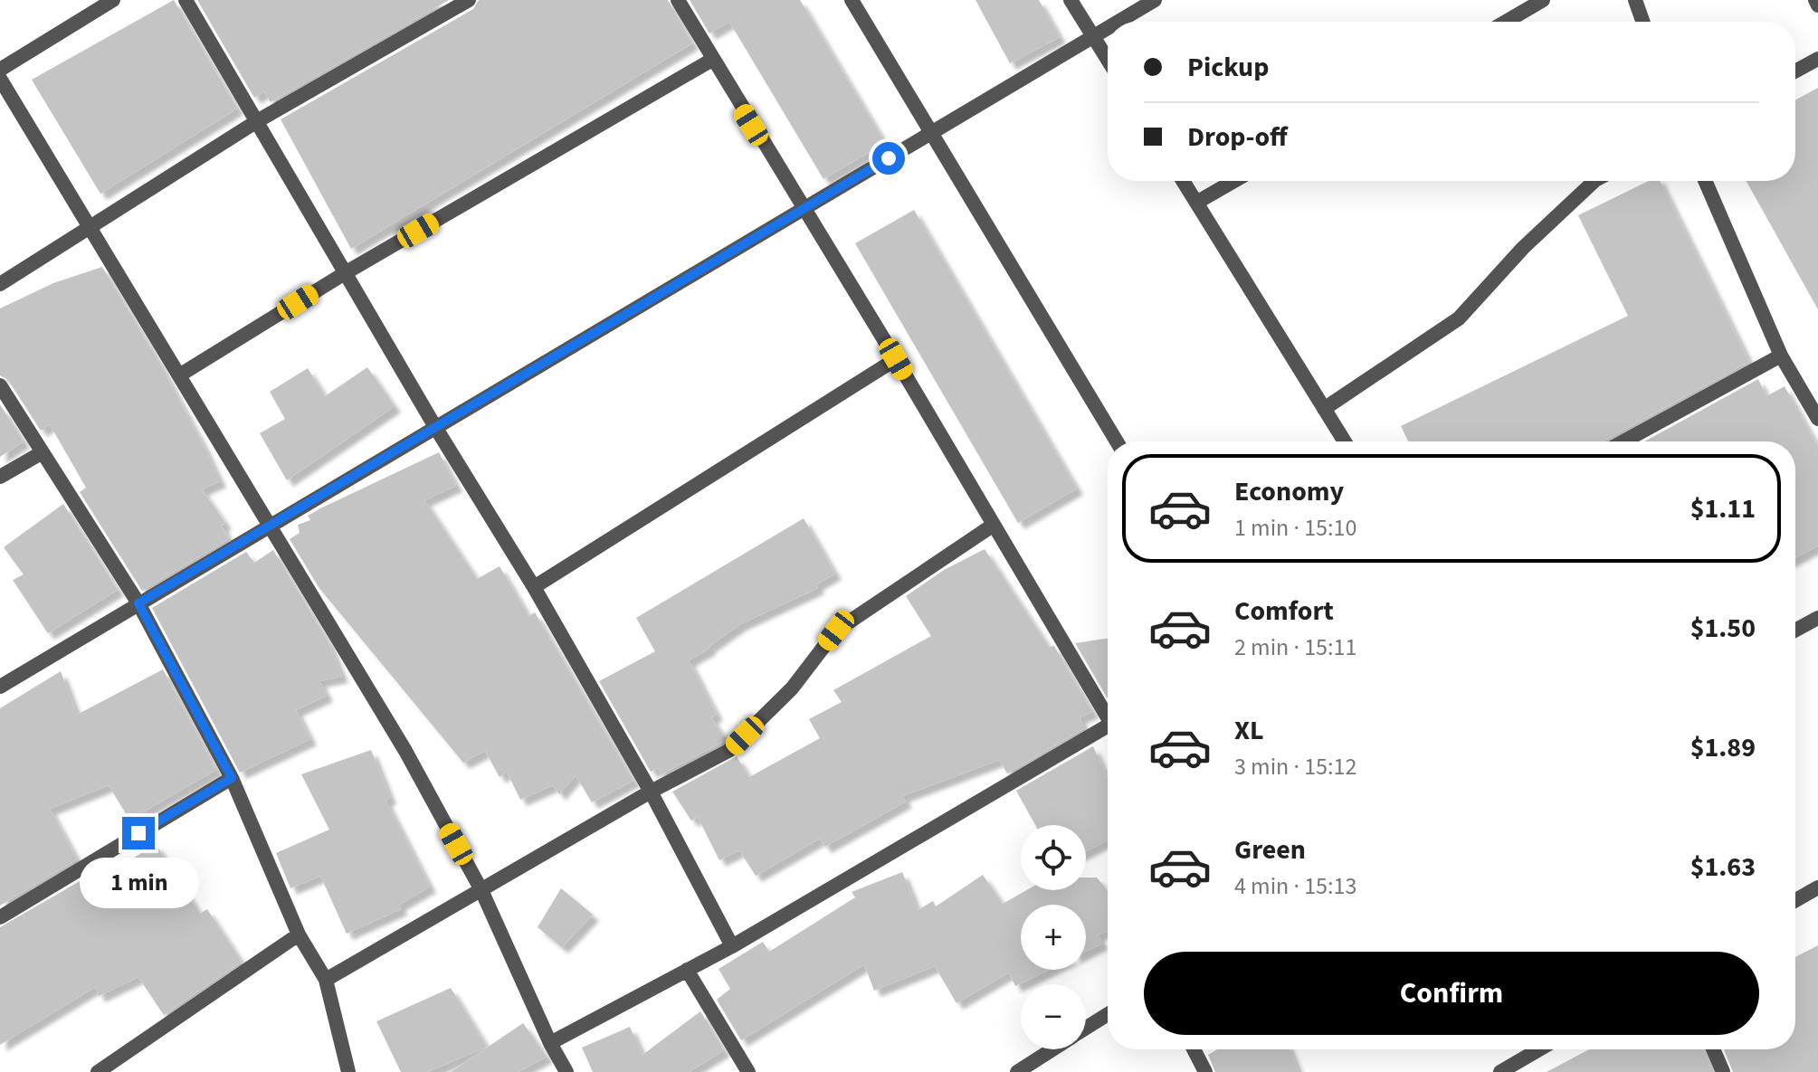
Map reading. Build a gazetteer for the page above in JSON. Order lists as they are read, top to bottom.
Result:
{
  "page": {
    "banner": ["Pickup", "Drop-off"],
    "list": [
      {
        "name": "Economy",
        "note": "1 min · 15:10",
        "value": "$1.11"
      },
      {
        "name": "Comfort",
        "note": "2 min · 15:11",
        "value": "$1.50"
      },
      {
        "name": "XL",
        "note": "3 min · 15:12",
        "value": "$1.89"
      },
      {
        "name": "Green",
        "note": "4 min · 15:13",
        "value": "$1.63"
      }
    ],
    "map_buttons": ["+", "−"],
    "bubble": "1 min",
    "buttons": "Confirm"
  }
}
